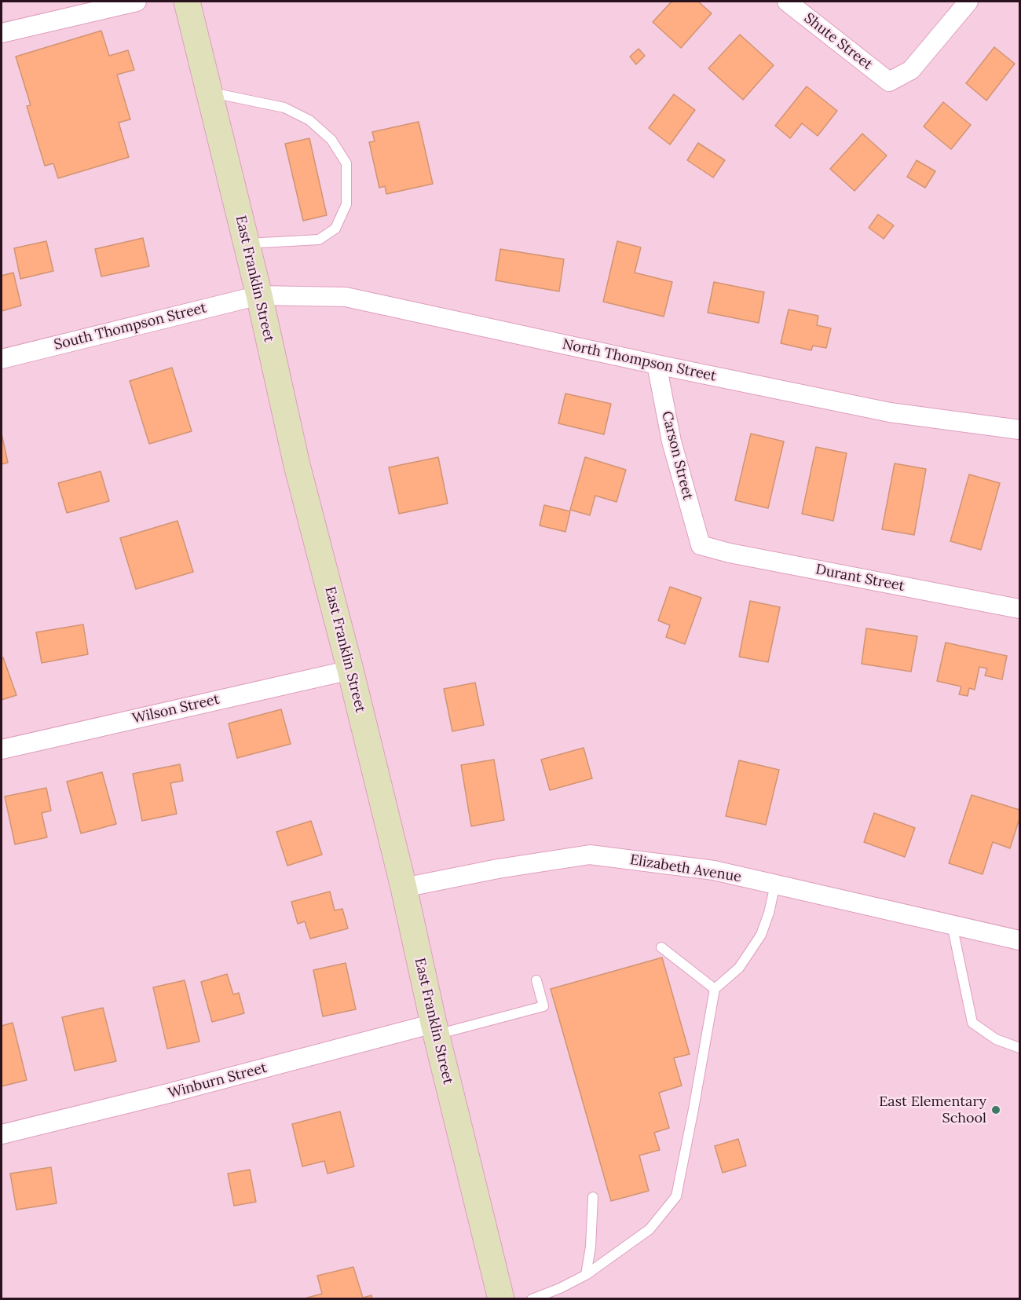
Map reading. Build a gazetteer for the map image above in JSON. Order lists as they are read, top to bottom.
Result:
{
  "streets": {
    "main road": ["East Franklin Street"],
    "street": [
      "Shute Street",
      "South Thompson Street",
      "North Thompson Street",
      "Carson Street",
      "Durant Street",
      "Wilson Street",
      "Elizabeth Avenue",
      "Winburn Street"
    ]
  },
  "crossings": [
    ["East Franklin Street", "South Thompson Street"],
    ["East Franklin Street", "North Thompson Street"],
    ["East Franklin Street", "Wilson Street"],
    ["East Franklin Street", "Elizabeth Avenue"],
    ["East Franklin Street", "Winburn Street"],
    ["South Thompson Street", "North Thompson Street"],
    ["North Thompson Street", "Carson Street"],
    ["Carson Street", "Durant Street"]
  ],
  "places": ["East Elementary School"]
}
